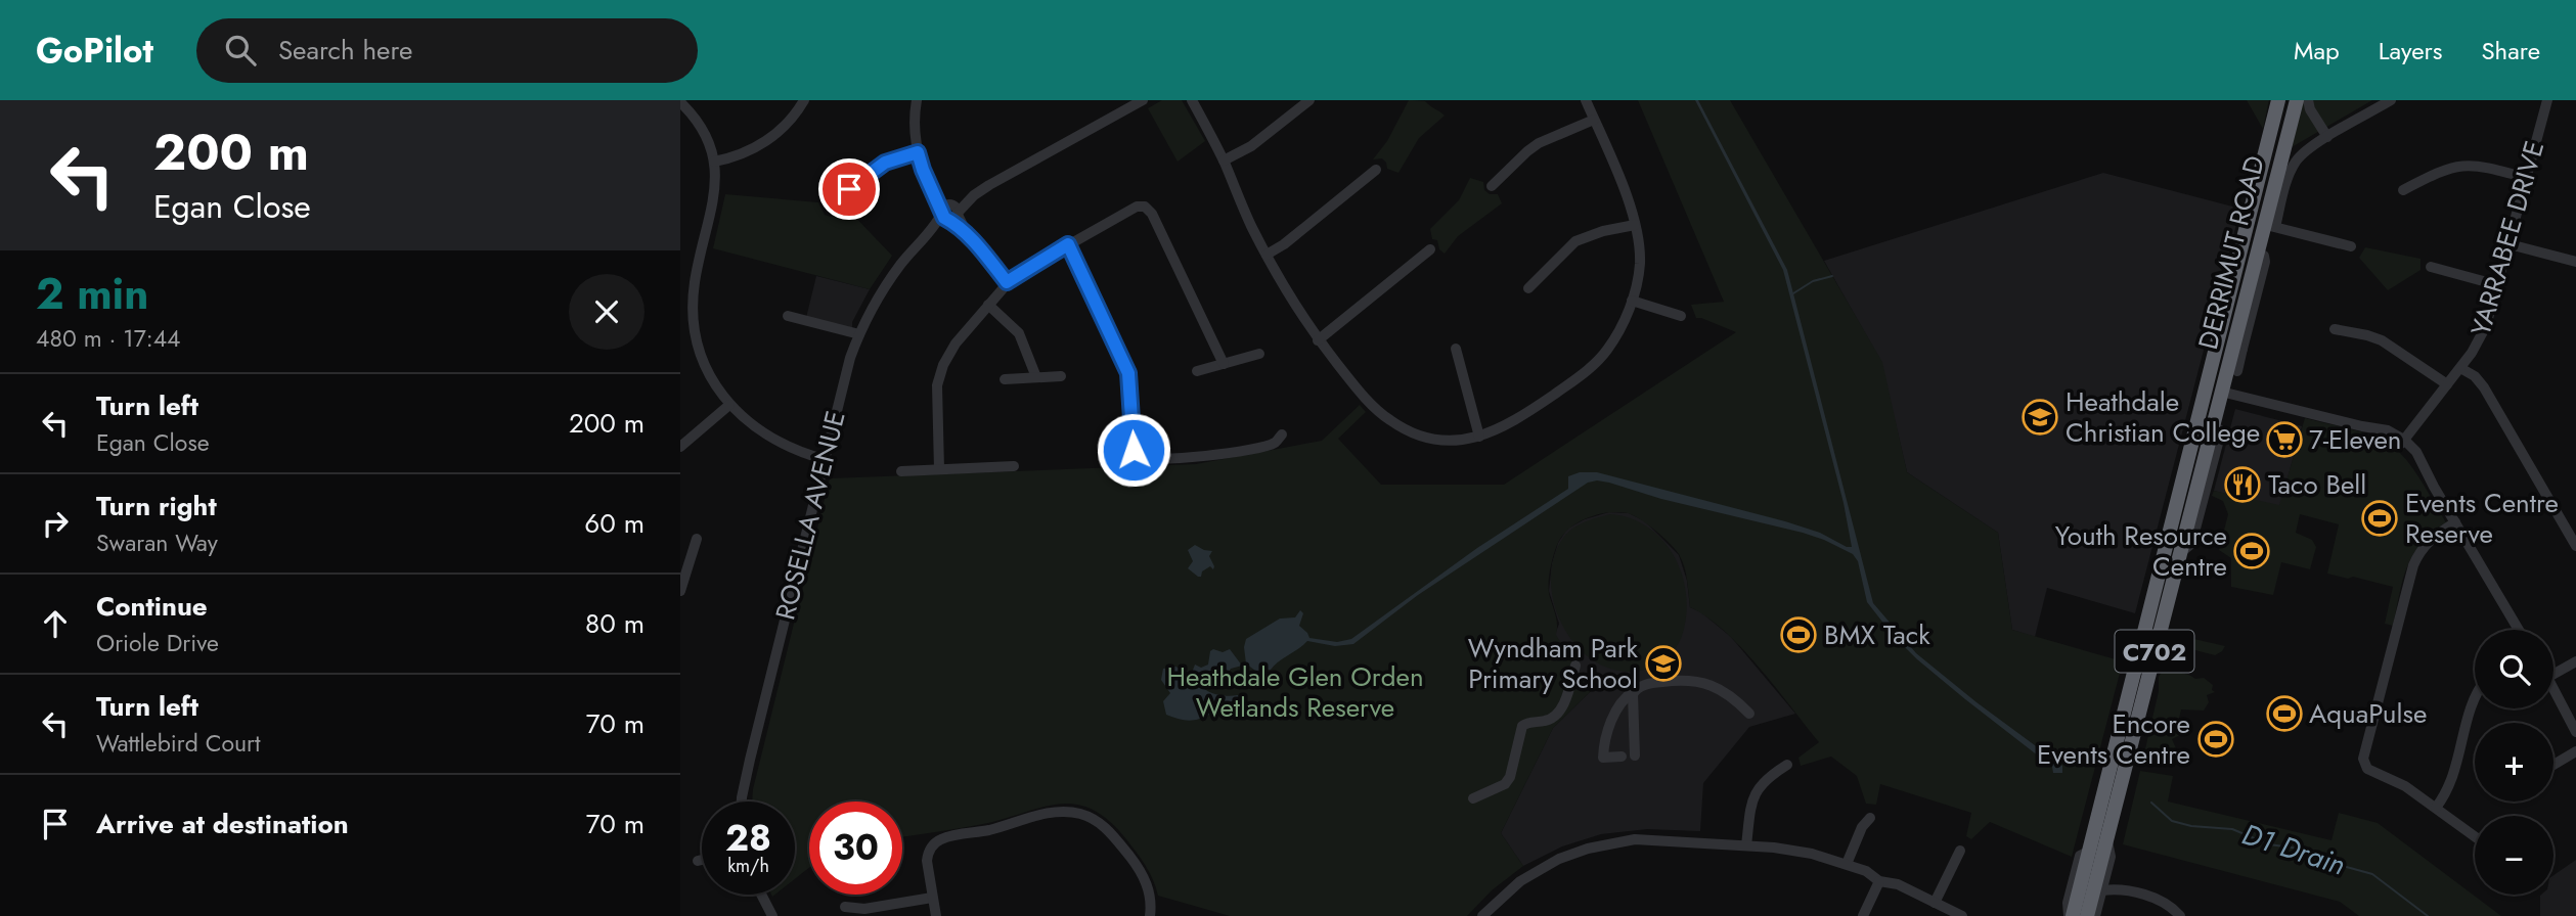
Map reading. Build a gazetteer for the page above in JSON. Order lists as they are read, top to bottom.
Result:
{
  "streets": {
    "highway": ["DERRIMUT ROAD", "C702"],
    "street": ["YARRABEE DRIVE", "ROSELLA AVENUE"]
  },
  "water": ["D1 Drain"],
  "parks": ["Heathdale Glen Orden Wetlands Reserve"],
  "places": {
    "school or university": ["Heathdale Christian College", "Wyndham Park Primary School"],
    "supermarket": ["7-Eleven"],
    "restaurant": ["Taco Bell"],
    "sports": [
      "Events Centre Reserve",
      "Youth Resource Centre",
      "BMX Tack",
      "AquaPulse",
      "Encore Events Centre"
    ]
  },
  "page": {
    "header": "GoPilot",
    "search": "Search here",
    "nav": ["Map", "Layers", "Share"],
    "turn": ["200 m", "Egan Close"],
    "heading": ["2 min", "480 m · 17:44"],
    "list": [
      {
        "name": "Turn left",
        "note": "Egan Close",
        "value": "200 m"
      },
      {
        "name": "Turn right",
        "note": "Swaran Way",
        "value": "60 m"
      },
      {
        "name": "Continue",
        "note": "Oriole Drive",
        "value": "80 m"
      },
      {
        "name": "Turn left",
        "note": "Wattlebird Court",
        "value": "70 m"
      },
      {
        "name": "Arrive at destination",
        "value": "70 m"
      }
    ],
    "map_buttons": ["+", "−"],
    "speed": "28 km/h",
    "limit": "30"
  }
}
